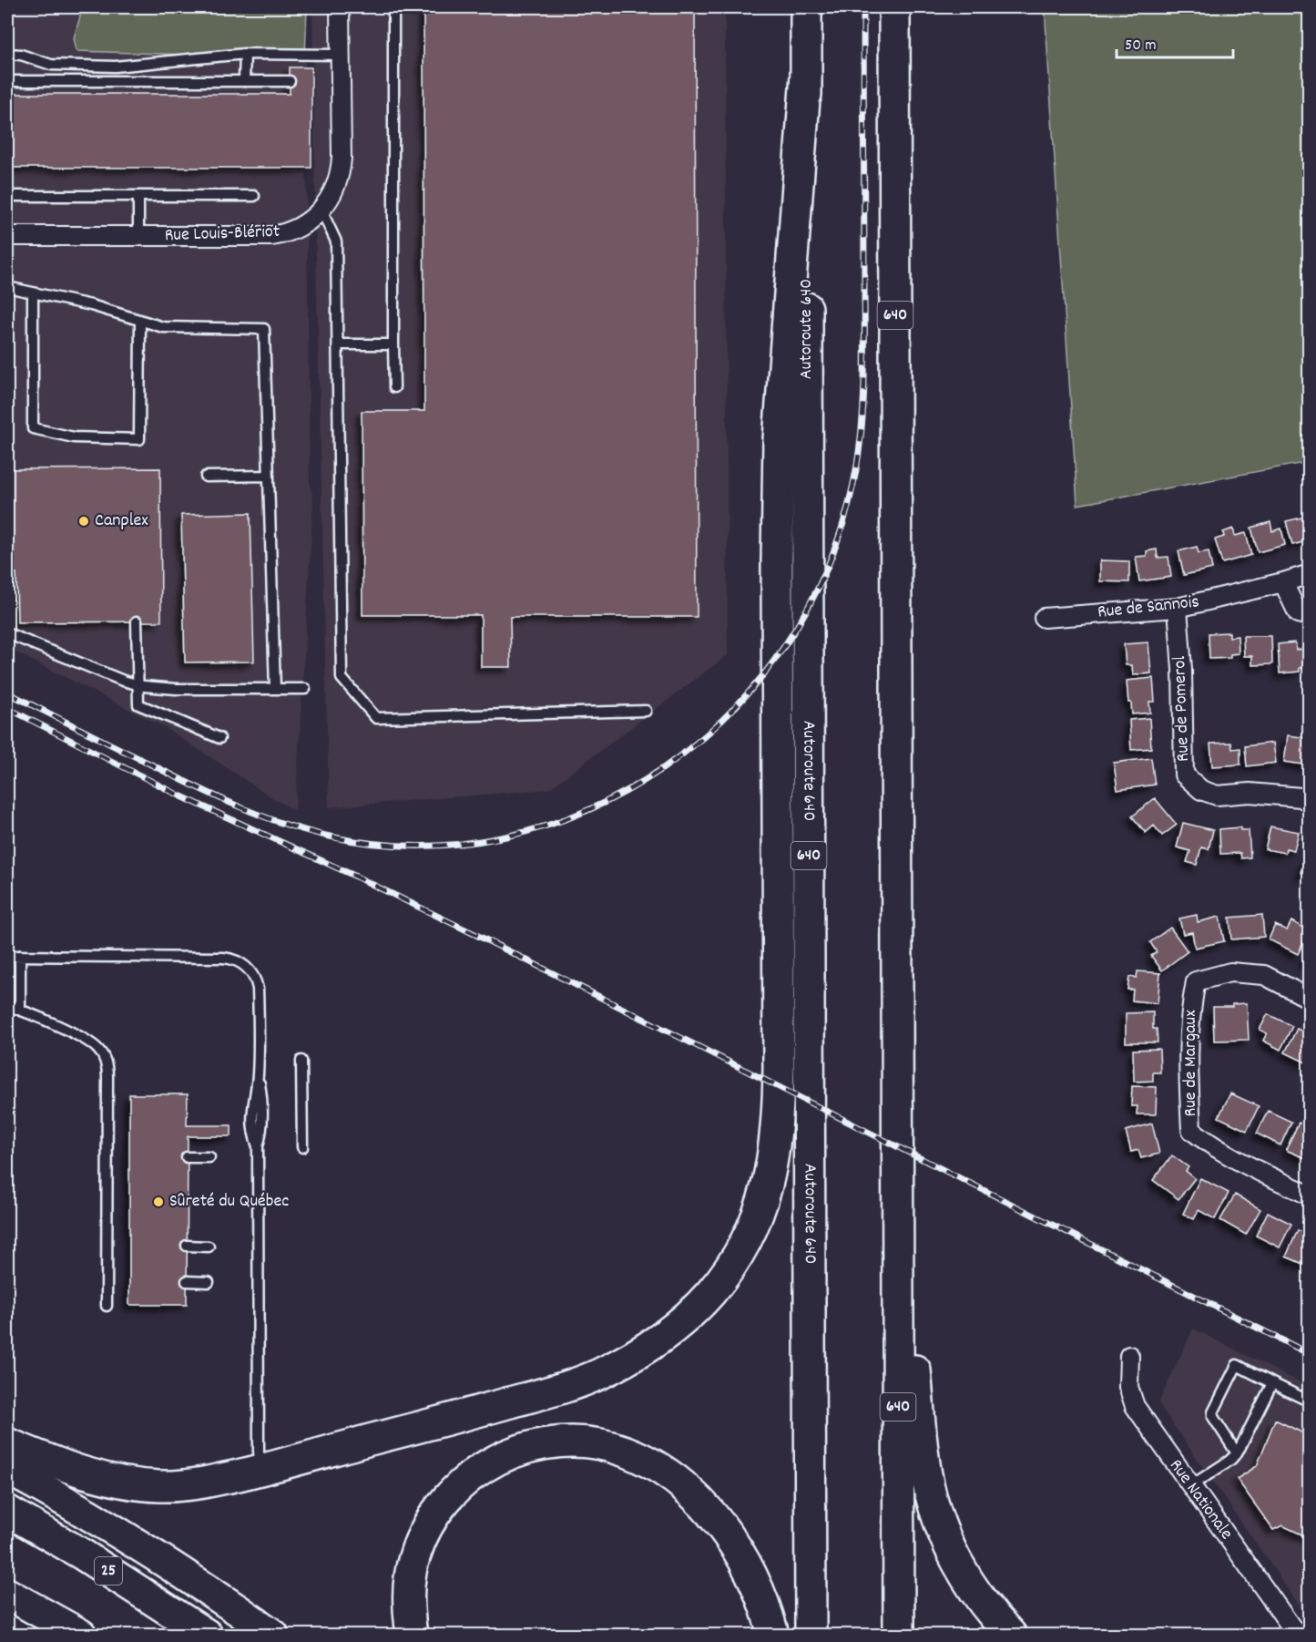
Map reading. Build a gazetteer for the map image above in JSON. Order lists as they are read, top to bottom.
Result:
{
  "streets": {
    "highway": ["640", "Autoroute 640", "25"],
    "street": [
      "Rue Louis-Blériot",
      "Rue de Sannois",
      "Rue de Pomerol",
      "Rue de Margaux",
      "Rue Nationale"
    ]
  },
  "crossings": [
    ["Rue de Sannois", "Rue de Pomerol"]
  ],
  "places": ["Canplex", "Sûreté du Québec"],
  "scale_bar": "50 m"
}
